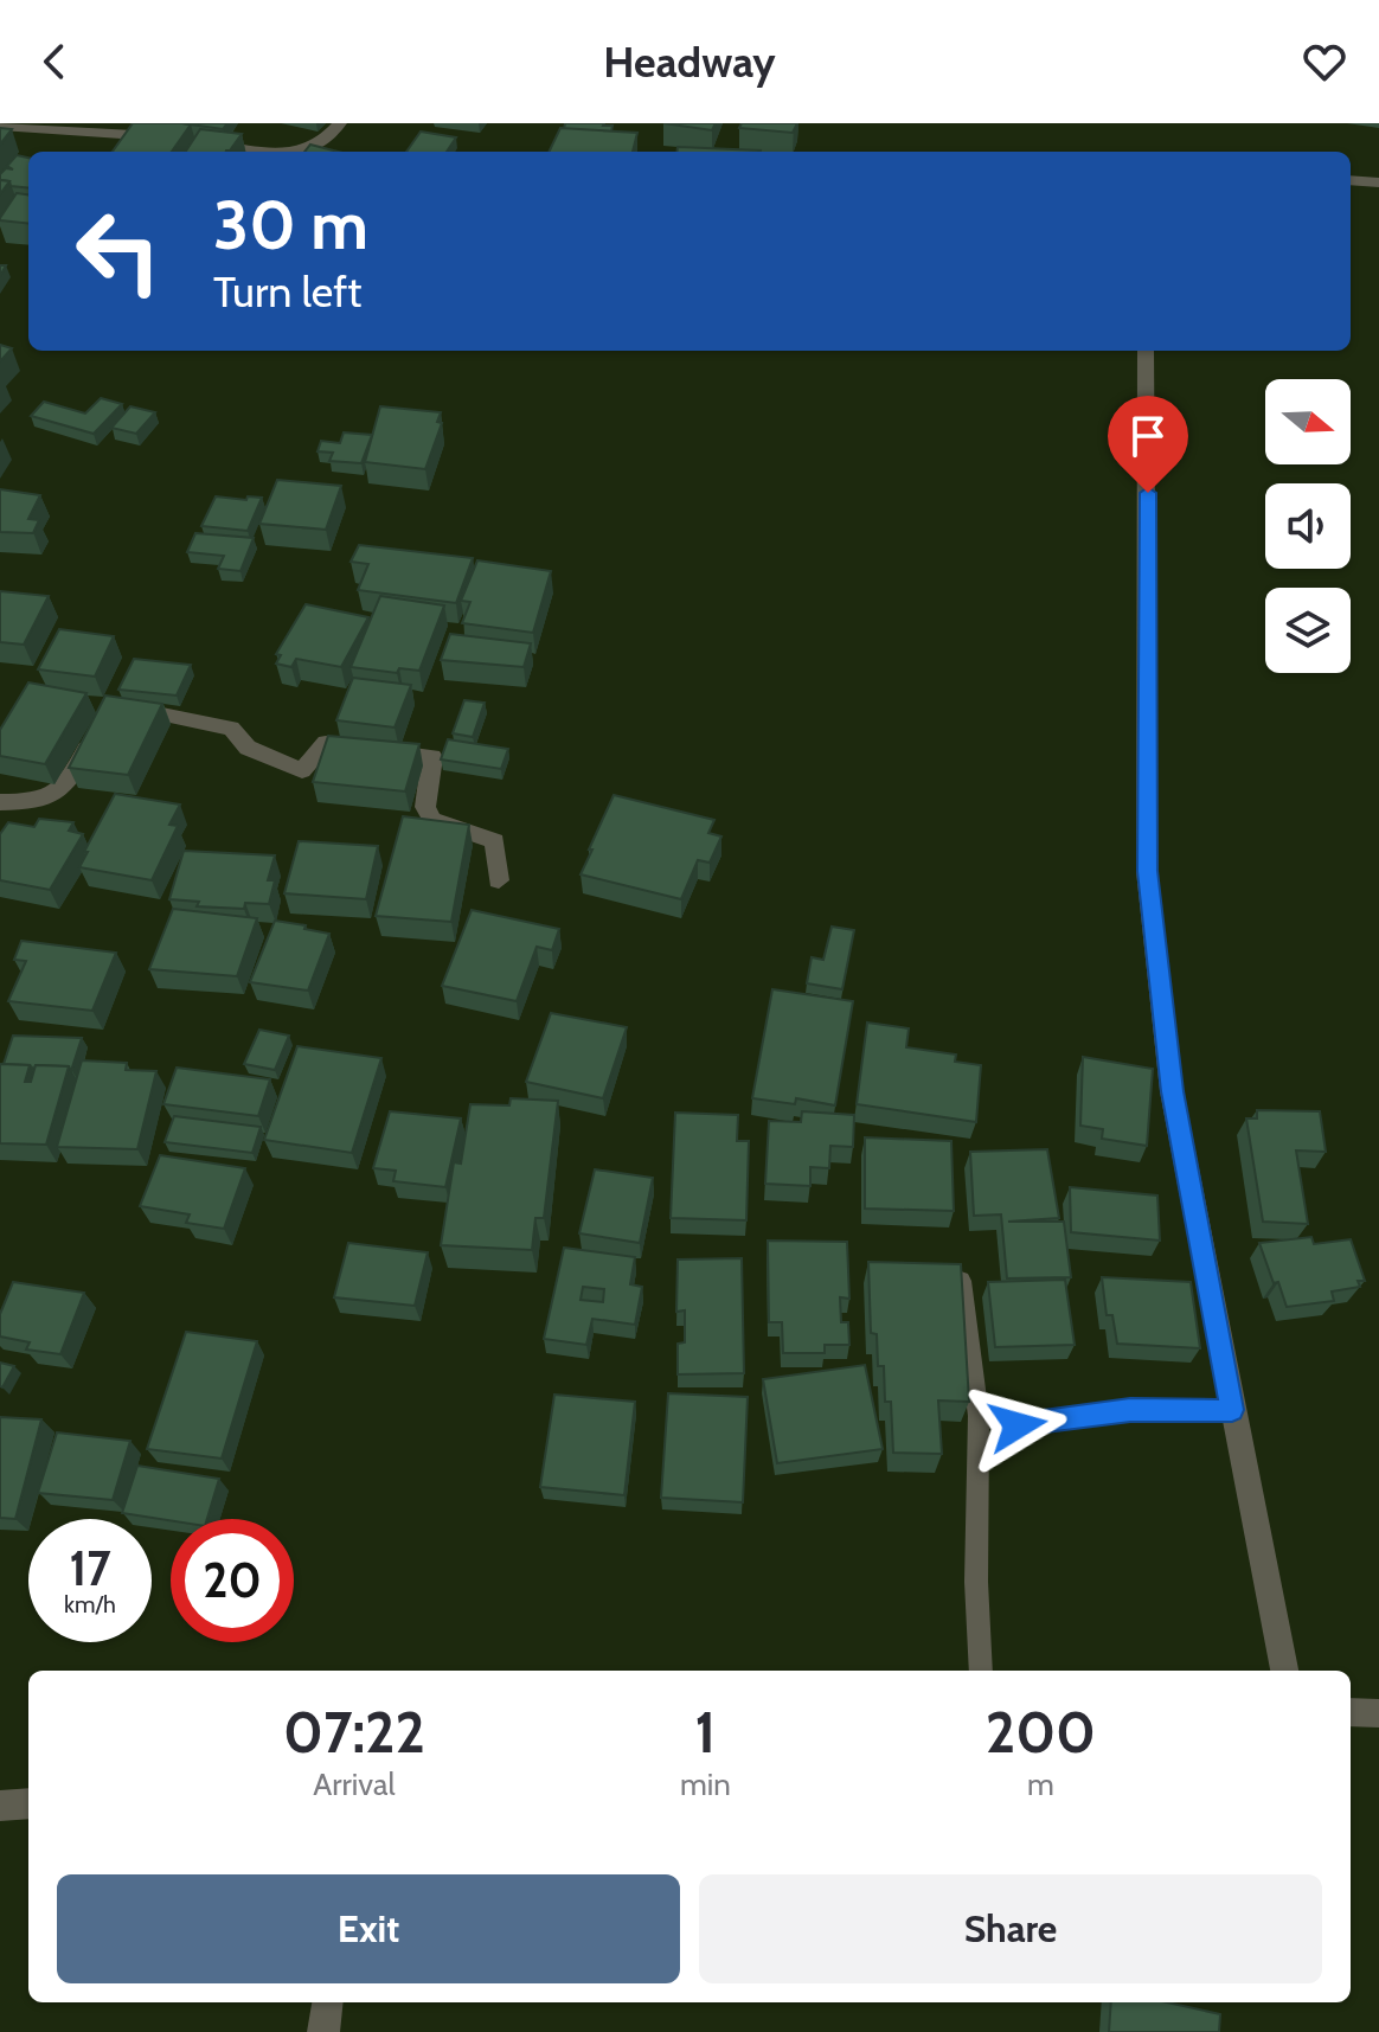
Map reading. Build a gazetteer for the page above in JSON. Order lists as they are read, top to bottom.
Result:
{
  "north": "right",
  "page": {
    "header": "Headway",
    "turn": ["30 m", "Turn left"],
    "speed": "17 km/h",
    "limit": "20",
    "eta": [
      "07:22",
      "Arrival",
      "1",
      "min",
      "200",
      "m"
    ],
    "buttons": ["Exit", "Share"]
  }
}
